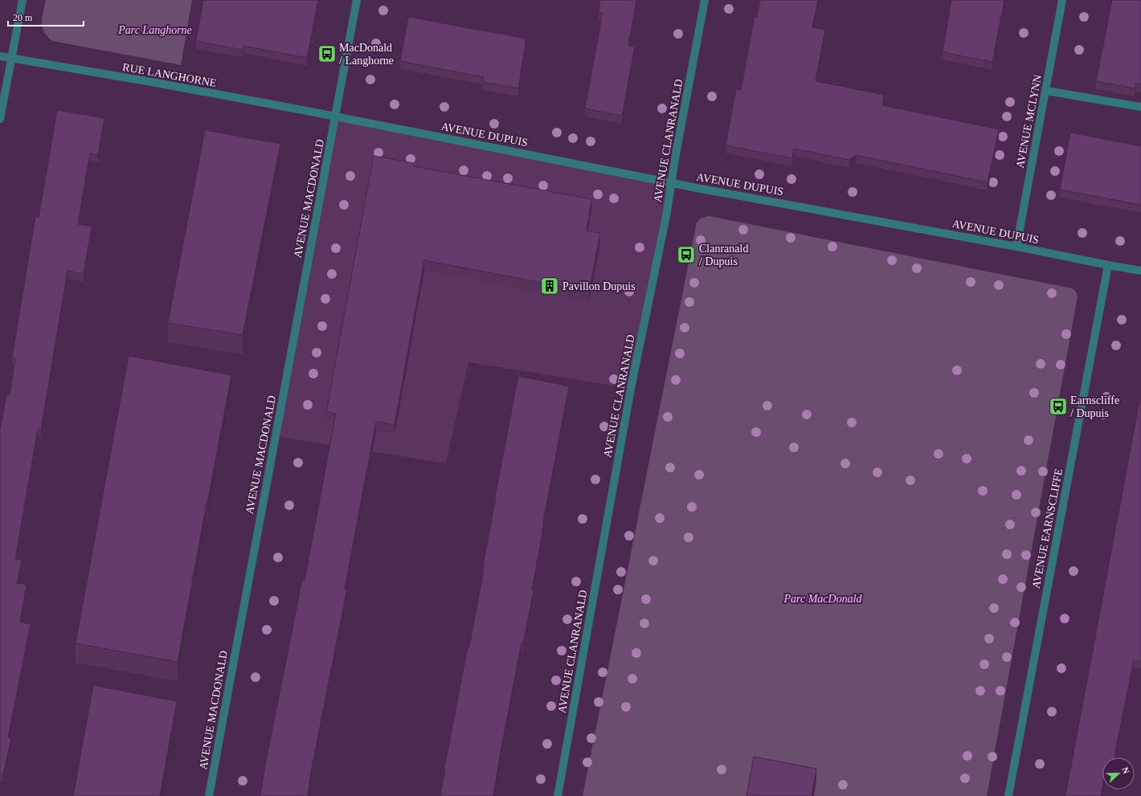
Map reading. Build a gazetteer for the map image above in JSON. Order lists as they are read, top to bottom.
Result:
{
  "streets": {
    "street": [
      "RUE LANGHORNE",
      "AVENUE MCLYNN",
      "AVENUE DUPUIS",
      "AVENUE CLANRANALD",
      "AVENUE MACDONALD",
      "AVENUE EARNSCLIFFE"
    ]
  },
  "crossings": [
    ["RUE LANGHORNE", "AVENUE DUPUIS"],
    ["RUE LANGHORNE", "AVENUE MACDONALD"],
    ["AVENUE MCLYNN", "AVENUE DUPUIS"],
    ["AVENUE DUPUIS", "AVENUE CLANRANALD"],
    ["AVENUE DUPUIS", "AVENUE MACDONALD"],
    ["AVENUE DUPUIS", "AVENUE EARNSCLIFFE"]
  ],
  "parks": ["Parc Langhorne", "Parc MacDonald"],
  "places": {
    "bus stop": ["MacDonald / Langhorne", "Clanranald / Dupuis", "Earnscliffe / Dupuis"],
    "building": ["Pavillon Dupuis"]
  },
  "scale_bar": "20 m",
  "north": "right"
}
